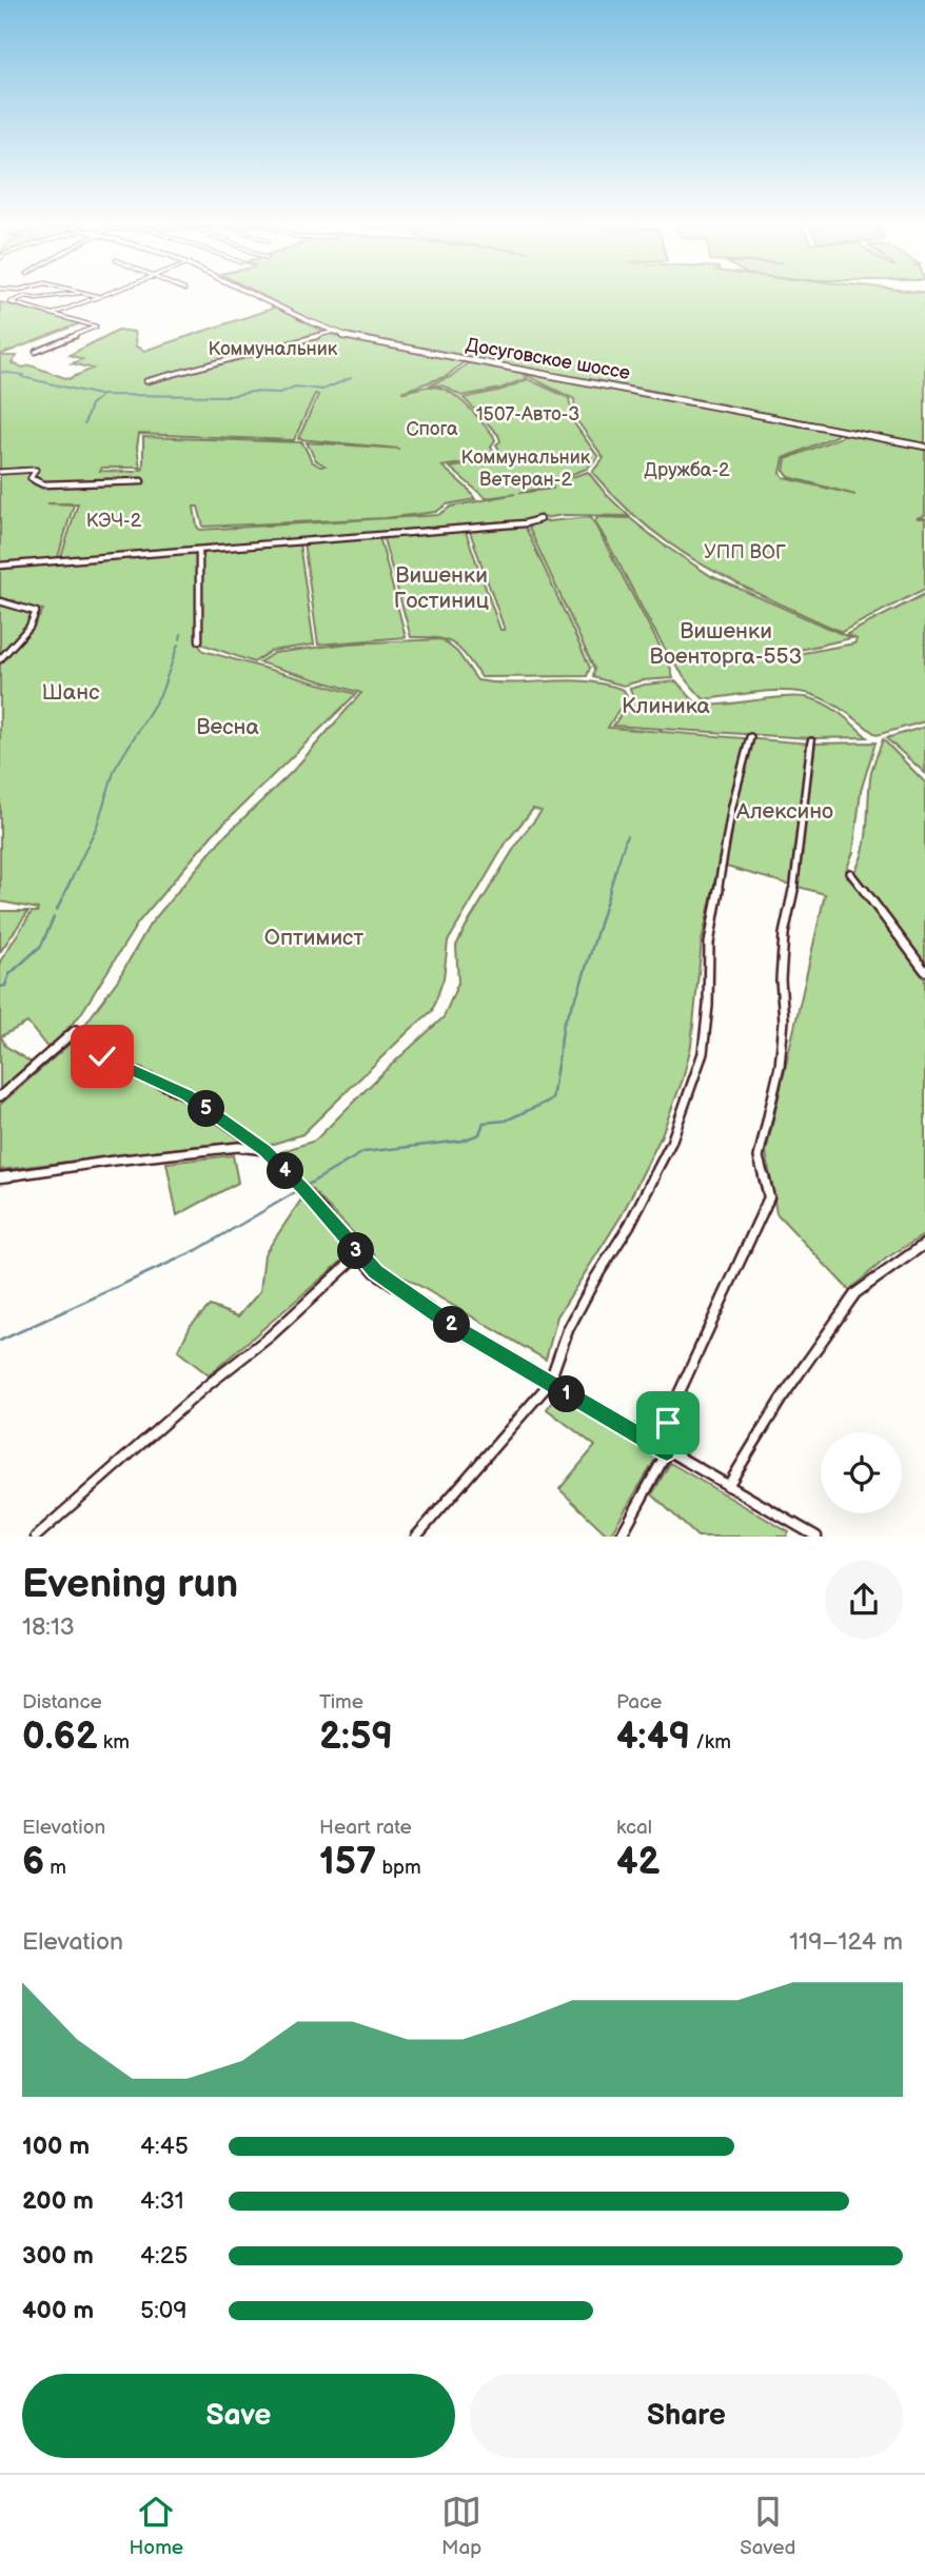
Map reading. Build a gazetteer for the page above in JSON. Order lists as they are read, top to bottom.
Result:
{
  "streets": {
    "main road": ["Досуговское шоссе"]
  },
  "parks": [
    "Коммунальник",
    "1507-Авто-3",
    "Спога",
    "Коммунальник Ветеран-2",
    "Дружба-2",
    "КЭЧ-2",
    "УПП ВОГ",
    "Вишенки Гостиниц",
    "Вишенки Военторга-553",
    "Шанс",
    "Клиника",
    "Весна",
    "Алексино",
    "Оптимист"
  ],
  "page": {
    "pins": [
      "5",
      "4",
      "3",
      "2",
      "1"
    ],
    "heading": ["Evening run", "18:13"],
    "stats": [
      ["Distance", "0.62 km"],
      ["Time", "2:59"],
      ["Pace", "4:49 /km"],
      ["Elevation", "6 m"],
      ["Heart rate", "157 bpm"],
      ["kcal", "42"]
    ],
    "chart": ["Elevation", "119–124 m"],
    "list": [
      {
        "name": "100 m",
        "note": "4:45"
      },
      {
        "name": "200 m",
        "note": "4:31"
      },
      {
        "name": "300 m",
        "note": "4:25"
      },
      {
        "name": "400 m",
        "note": "5:09"
      }
    ],
    "buttons": ["Save", "Share"],
    "tabs": ["Home", "Map", "Saved"]
  }
}
